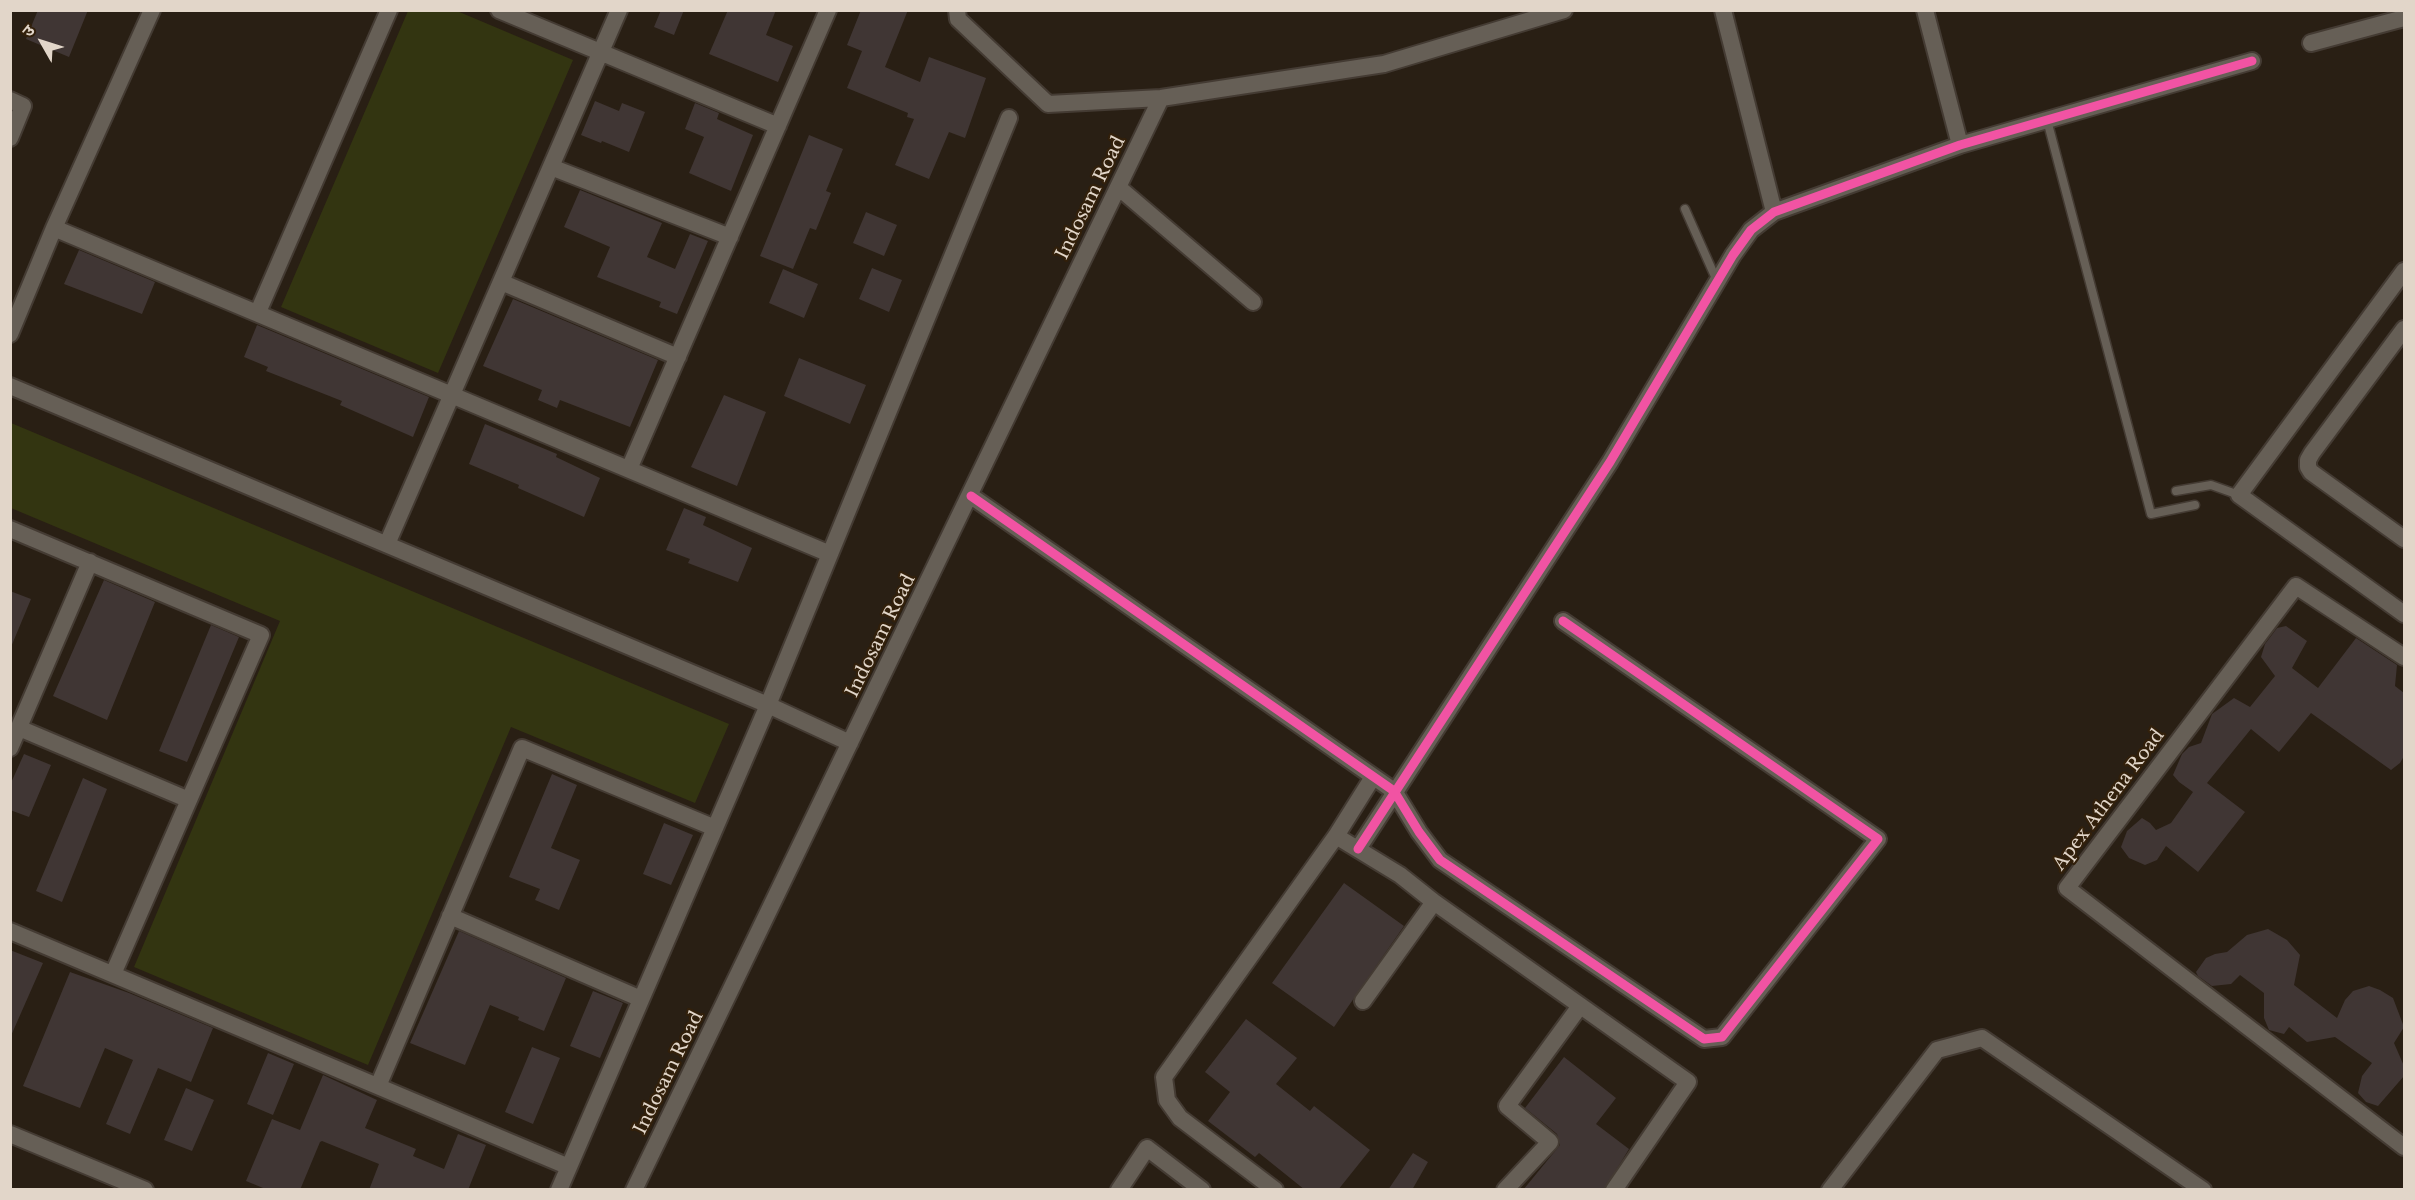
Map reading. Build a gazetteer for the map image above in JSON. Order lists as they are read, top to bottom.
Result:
{
  "streets": {
    "street": ["Indosam Road", "Apex Athena Road"]
  },
  "north": "top left"
}
